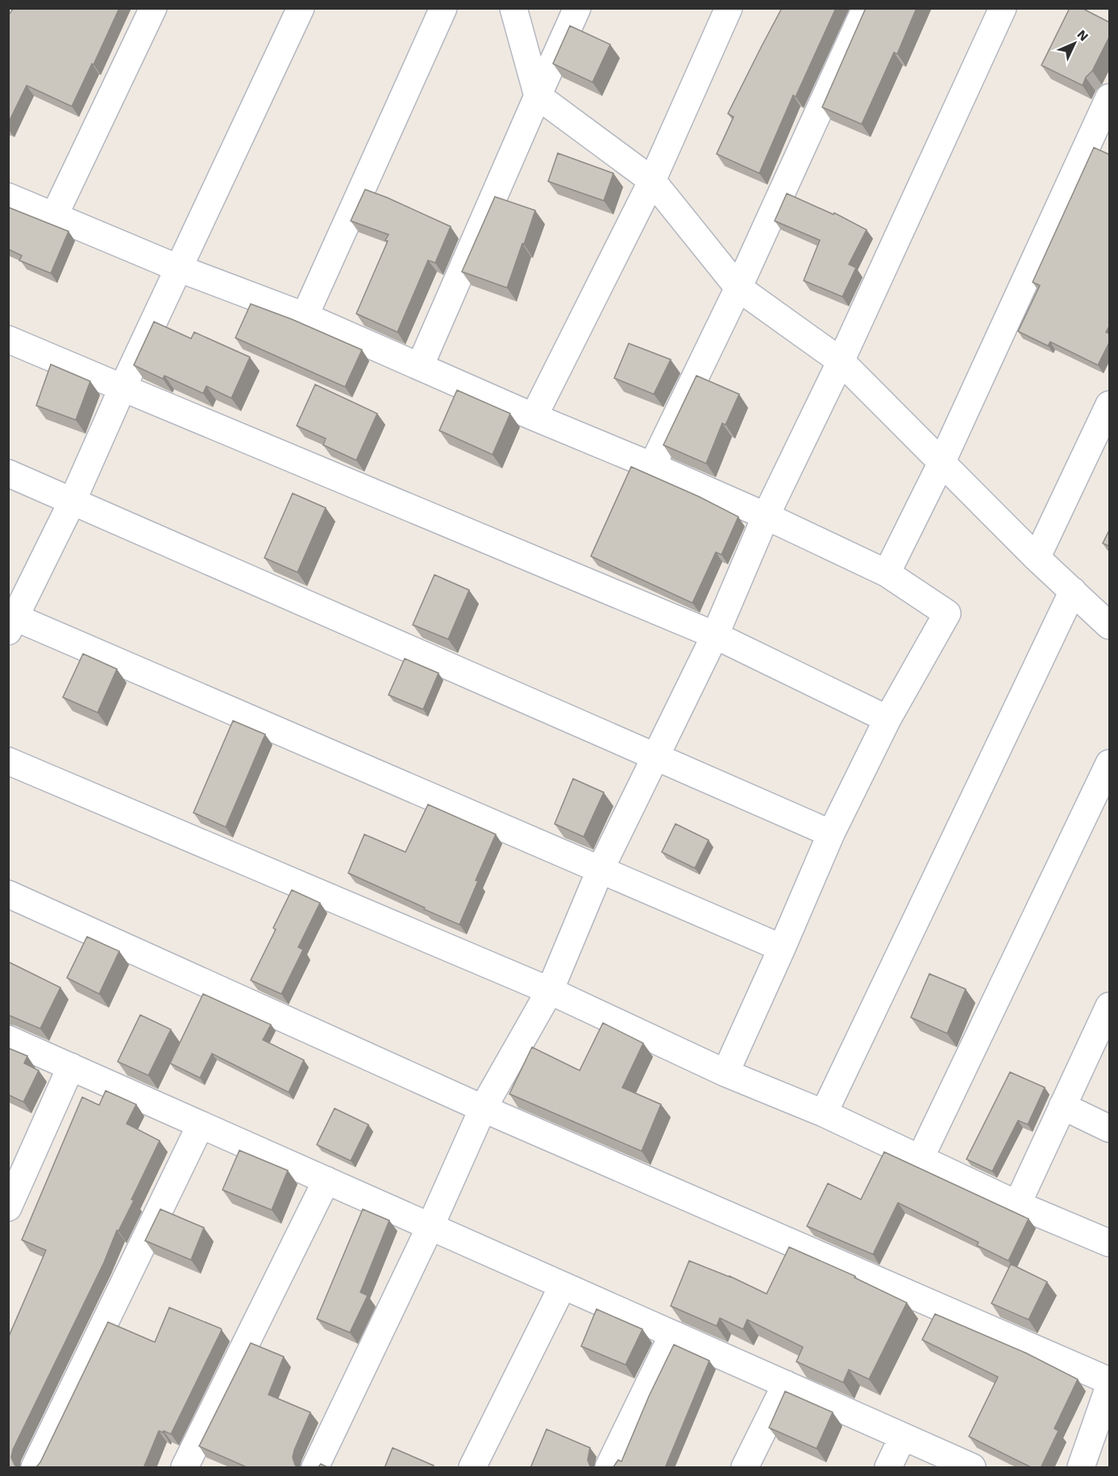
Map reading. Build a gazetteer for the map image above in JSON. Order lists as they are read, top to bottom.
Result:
{
  "north": "top right"
}
